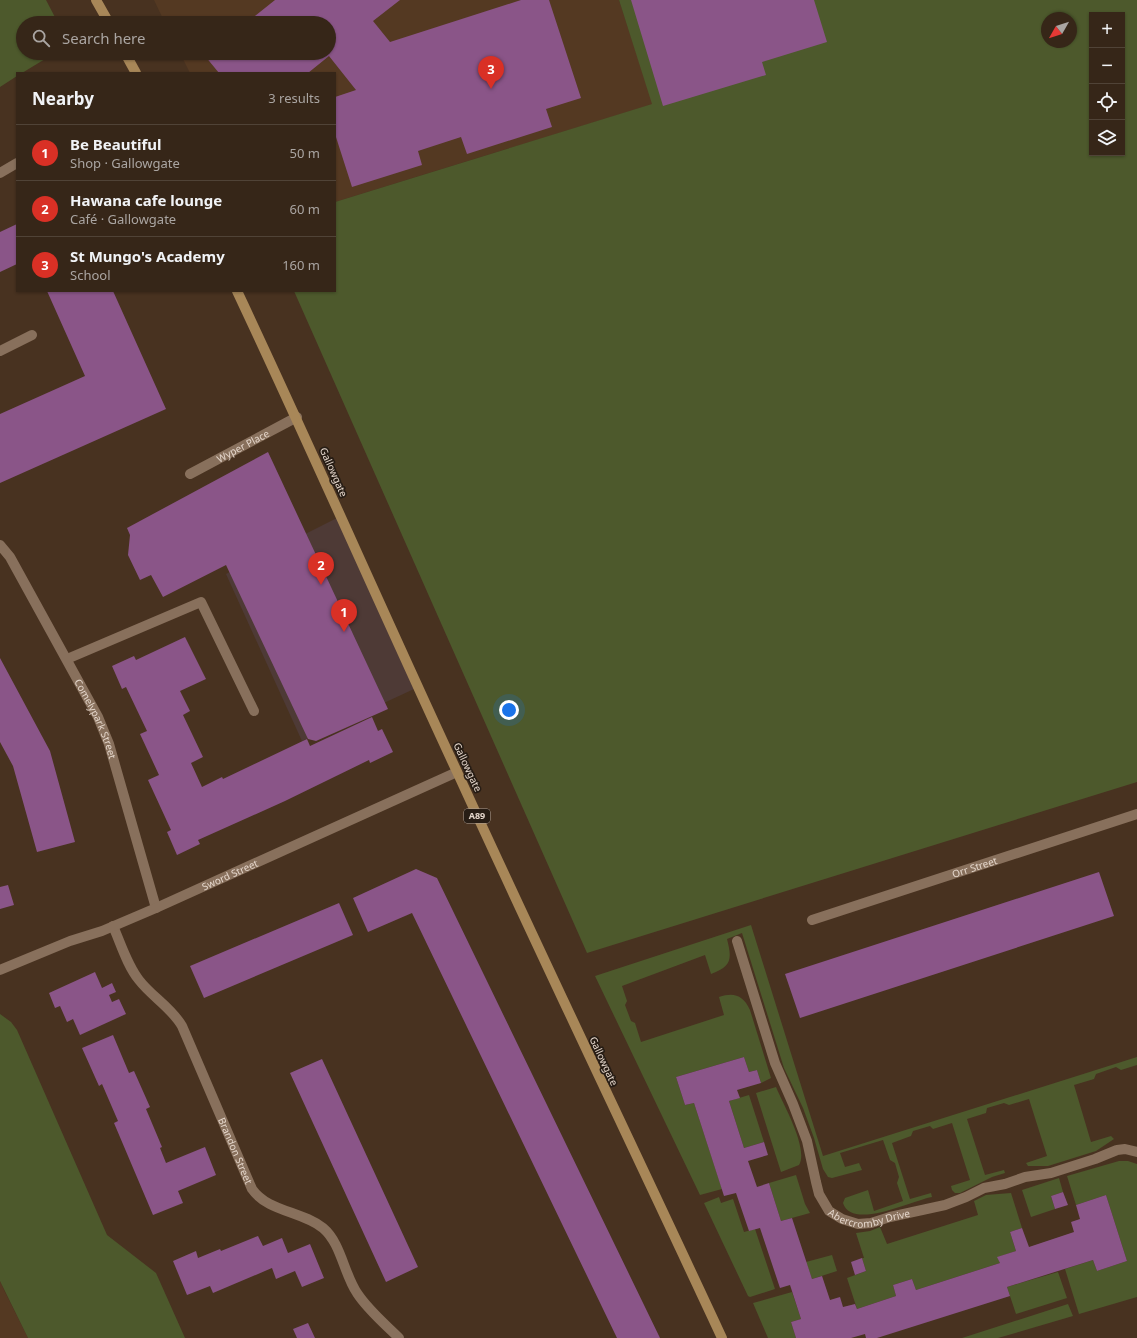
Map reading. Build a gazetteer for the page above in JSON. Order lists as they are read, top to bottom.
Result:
{
  "streets": {
    "main road": ["Gallowgate", "A89"],
    "street": [
      "Wyper Place",
      "Comelypark Street",
      "Orr Street",
      "Sword Street",
      "Brandon Street",
      "Abercromby Drive"
    ]
  },
  "crossings": [
    ["Wyper Place", "Gallowgate"],
    ["Gallowgate", "Sword Street"],
    ["Comelypark Street", "Sword Street"],
    ["Sword Street", "Brandon Street"]
  ],
  "north": "bottom left",
  "page": {
    "map_buttons": ["+", "−"],
    "search": "Search here",
    "pins": ["3", "2", "1"],
    "heading": ["Nearby", "3 results"],
    "list": [
      {
        "mark": "1",
        "name": "Be Beautiful",
        "note": "Shop · Gallowgate",
        "value": "50 m"
      },
      {
        "mark": "2",
        "name": "Hawana cafe lounge",
        "note": "Café · Gallowgate",
        "value": "60 m"
      },
      {
        "mark": "3",
        "name": "St Mungo's Academy",
        "note": "School",
        "value": "160 m"
      }
    ]
  }
}
